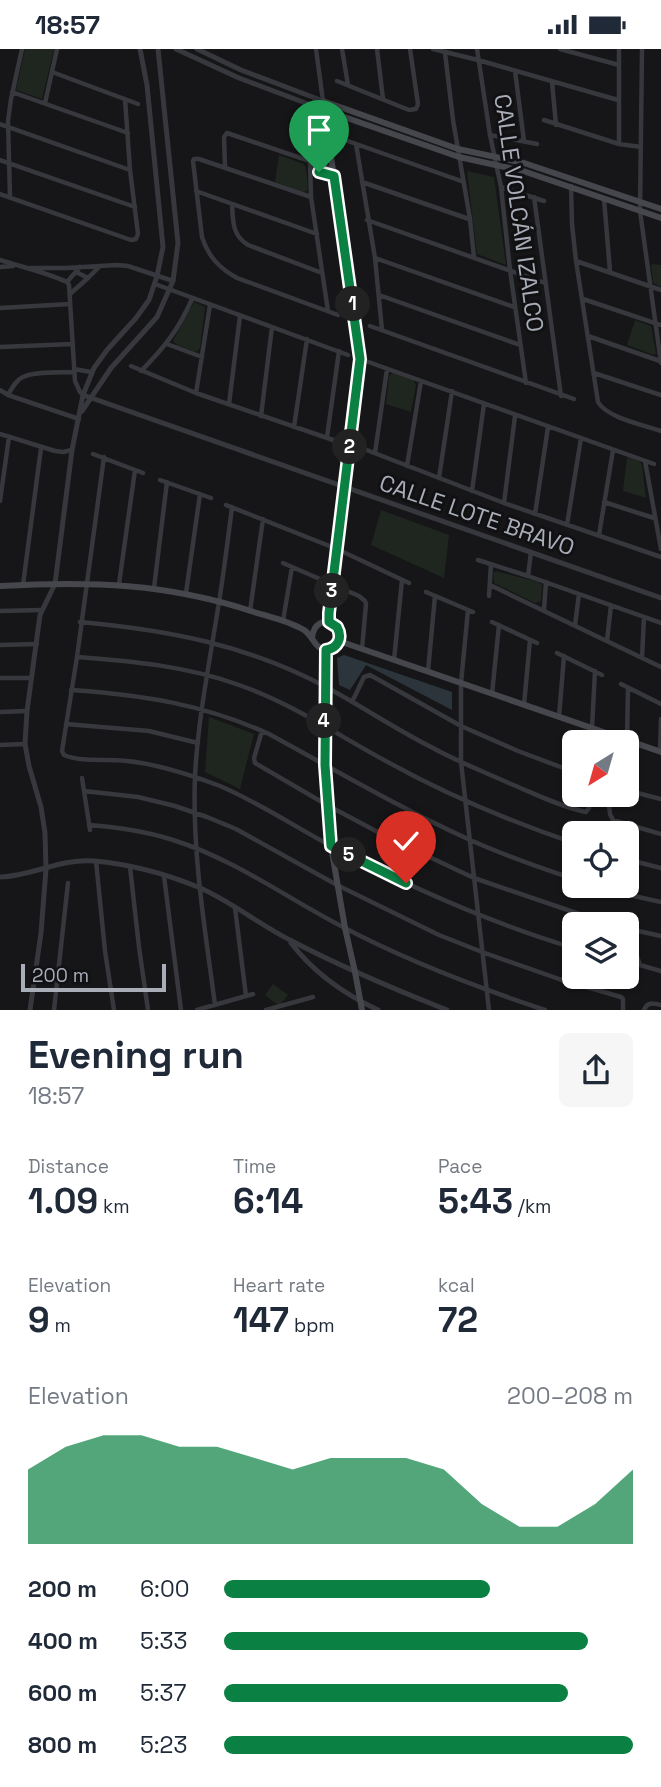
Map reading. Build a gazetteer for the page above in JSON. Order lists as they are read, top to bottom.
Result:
{
  "streets": {
    "street": ["CALLE VOLCÁN IZALCO", "CALLE LOTE BRAVO"]
  },
  "scale_bar": "200 m",
  "north": "bottom left",
  "page": {
    "status": "18:57",
    "pins": [
      "1",
      "2",
      "3",
      "4",
      "5"
    ],
    "scale": "200 m",
    "heading": ["Evening run", "18:57"],
    "stats": [
      ["Distance", "1.09 km"],
      ["Time", "6:14"],
      ["Pace", "5:43 /km"],
      ["Elevation", "9 m"],
      ["Heart rate", "147 bpm"],
      ["kcal", "72"]
    ],
    "chart": ["Elevation", "200–208 m"],
    "list": [
      {
        "name": "200 m",
        "note": "6:00"
      },
      {
        "name": "400 m",
        "note": "5:33"
      },
      {
        "name": "600 m",
        "note": "5:37"
      },
      {
        "name": "800 m",
        "note": "5:23"
      }
    ]
  }
}
